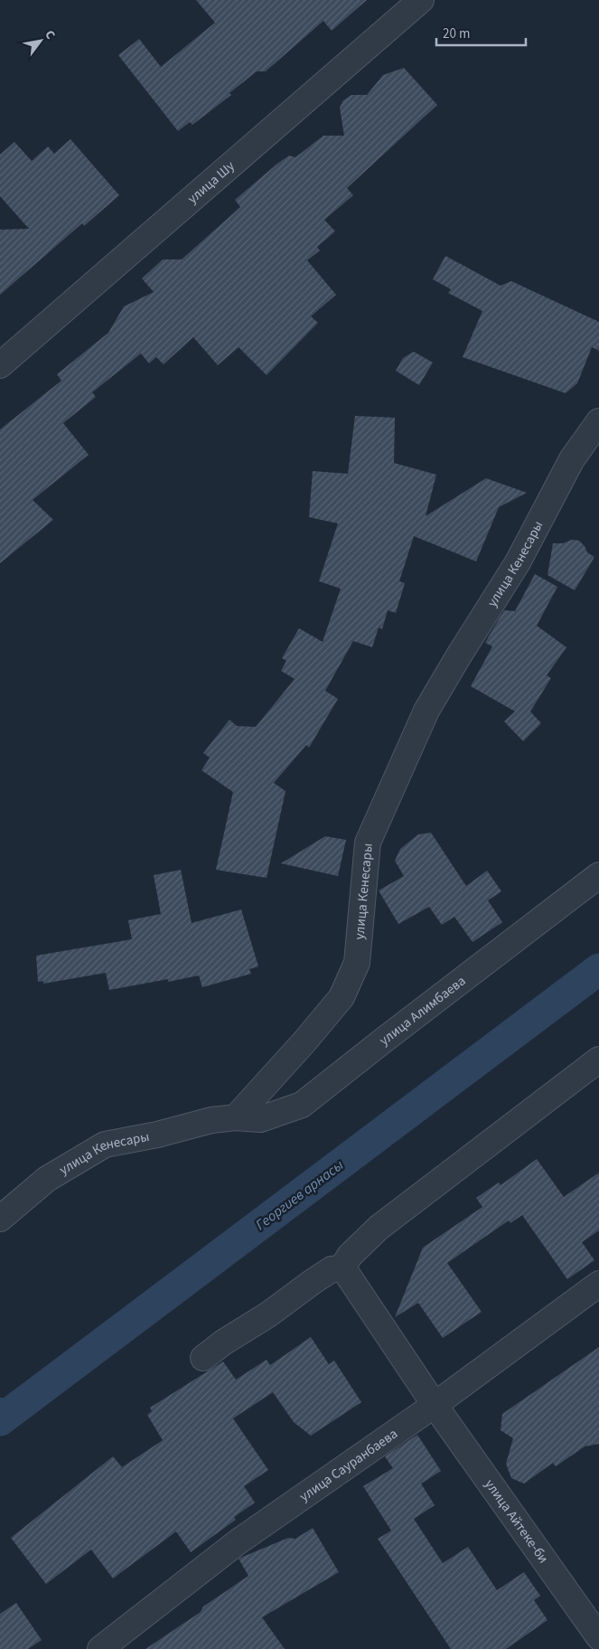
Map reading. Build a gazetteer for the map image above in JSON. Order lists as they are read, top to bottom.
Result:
{
  "streets": {
    "street": [
      "улица Шу",
      "улица Кенесары",
      "улица Алимбаева",
      "улица Сауранбаева",
      "улица Айтеке-би"
    ]
  },
  "crossings": [
    ["улица Кенесары", "улица Алимбаева"],
    ["улица Сауранбаева", "улица Айтеке-би"]
  ],
  "water": ["Георгиев арнасы"],
  "scale_bar": "20 m",
  "north": "top right"
}
